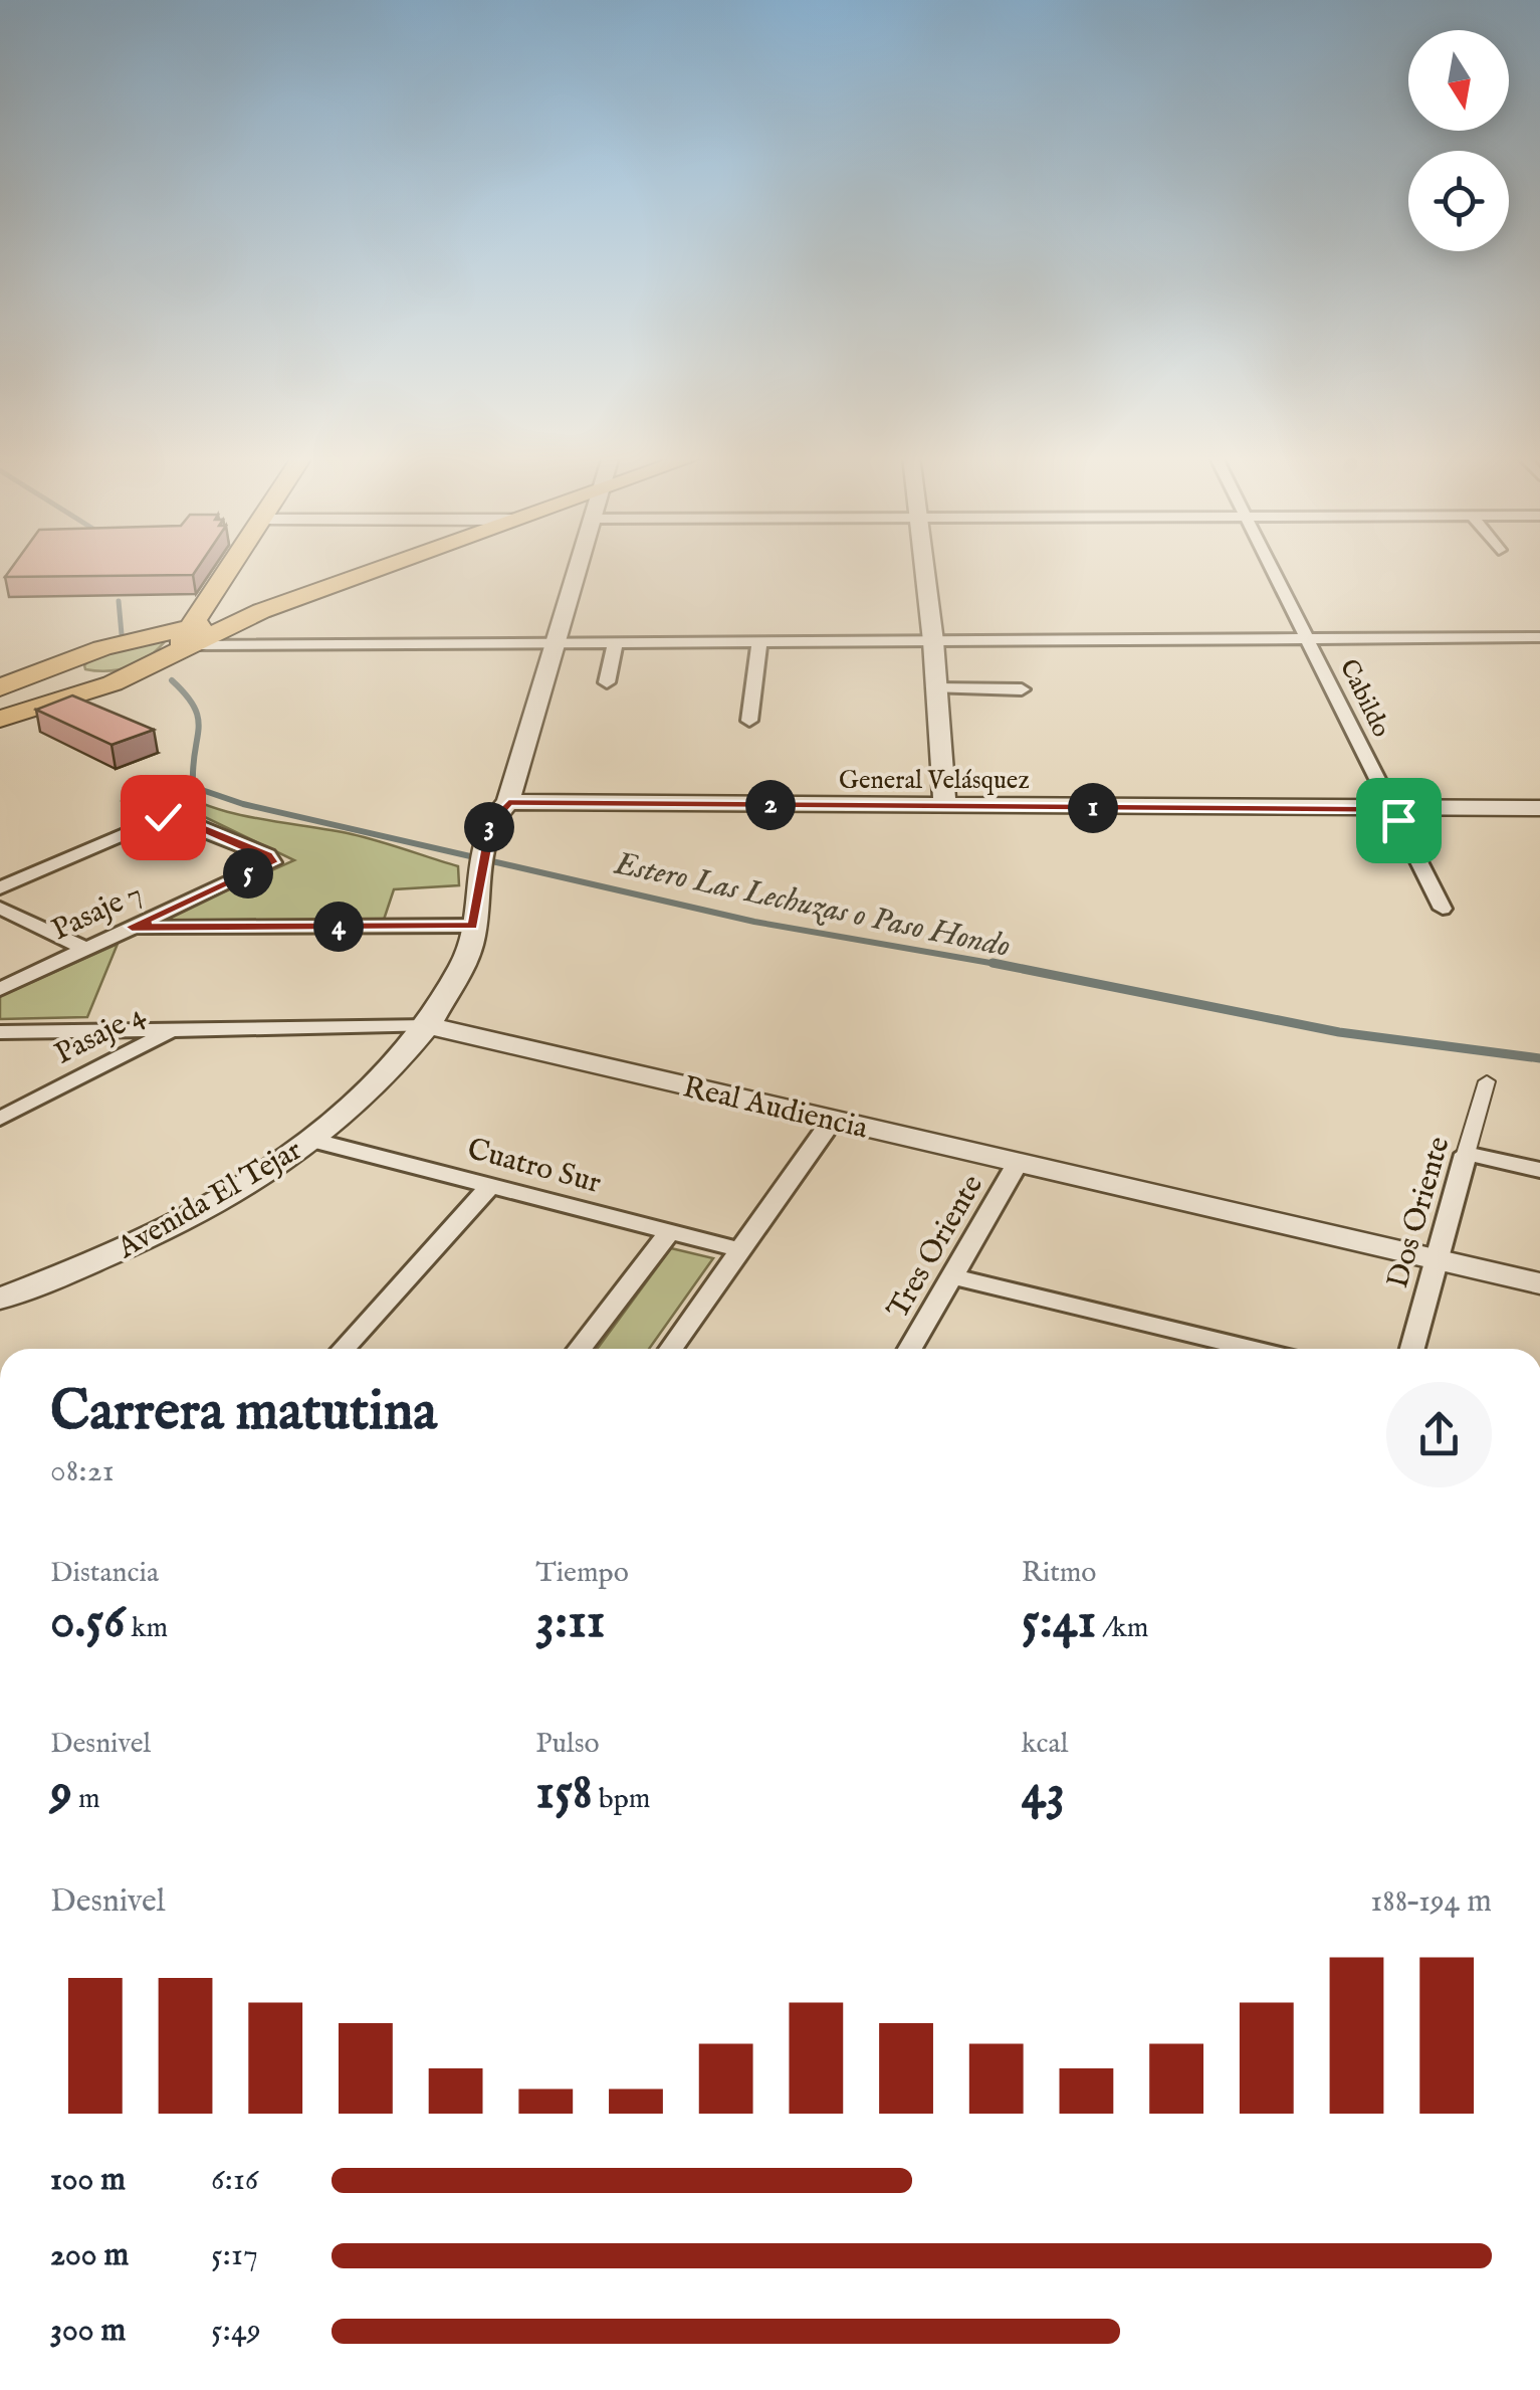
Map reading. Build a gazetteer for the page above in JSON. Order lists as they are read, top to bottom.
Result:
{
  "streets": {
    "street": [
      "Cabildo",
      "General Velásquez",
      "Pasaje 7",
      "Pasaje 4",
      "Real Audiencia",
      "Cuatro Sur",
      "Avenida El Tejar",
      "Dos Oriente",
      "Tres Oriente"
    ]
  },
  "crossings": [
    ["Cabildo", "General Velásquez"],
    ["General Velásquez", "Avenida El Tejar"],
    ["Pasaje 4", "Real Audiencia"],
    ["Real Audiencia", "Avenida El Tejar"],
    ["Real Audiencia", "Dos Oriente"],
    ["Real Audiencia", "Tres Oriente"],
    ["Cuatro Sur", "Avenida El Tejar"]
  ],
  "water": ["Estero Las Lechuzas o Paso Hondo"],
  "north": "bottom",
  "page": {
    "pins": [
      "2",
      "1",
      "3",
      "5",
      "4"
    ],
    "heading": ["Carrera matutina", "08:21"],
    "stats": [
      ["Distancia", "0.56 km"],
      ["Tiempo", "3:11"],
      ["Ritmo", "5:41 /km"],
      ["Desnivel", "9 m"],
      ["Pulso", "158 bpm"],
      ["kcal", "43"]
    ],
    "chart": ["Desnivel", "188–194 m"],
    "list": [
      {
        "name": "100 m",
        "note": "6:16"
      },
      {
        "name": "200 m",
        "note": "5:17"
      },
      {
        "name": "300 m",
        "note": "5:49"
      }
    ]
  }
}
